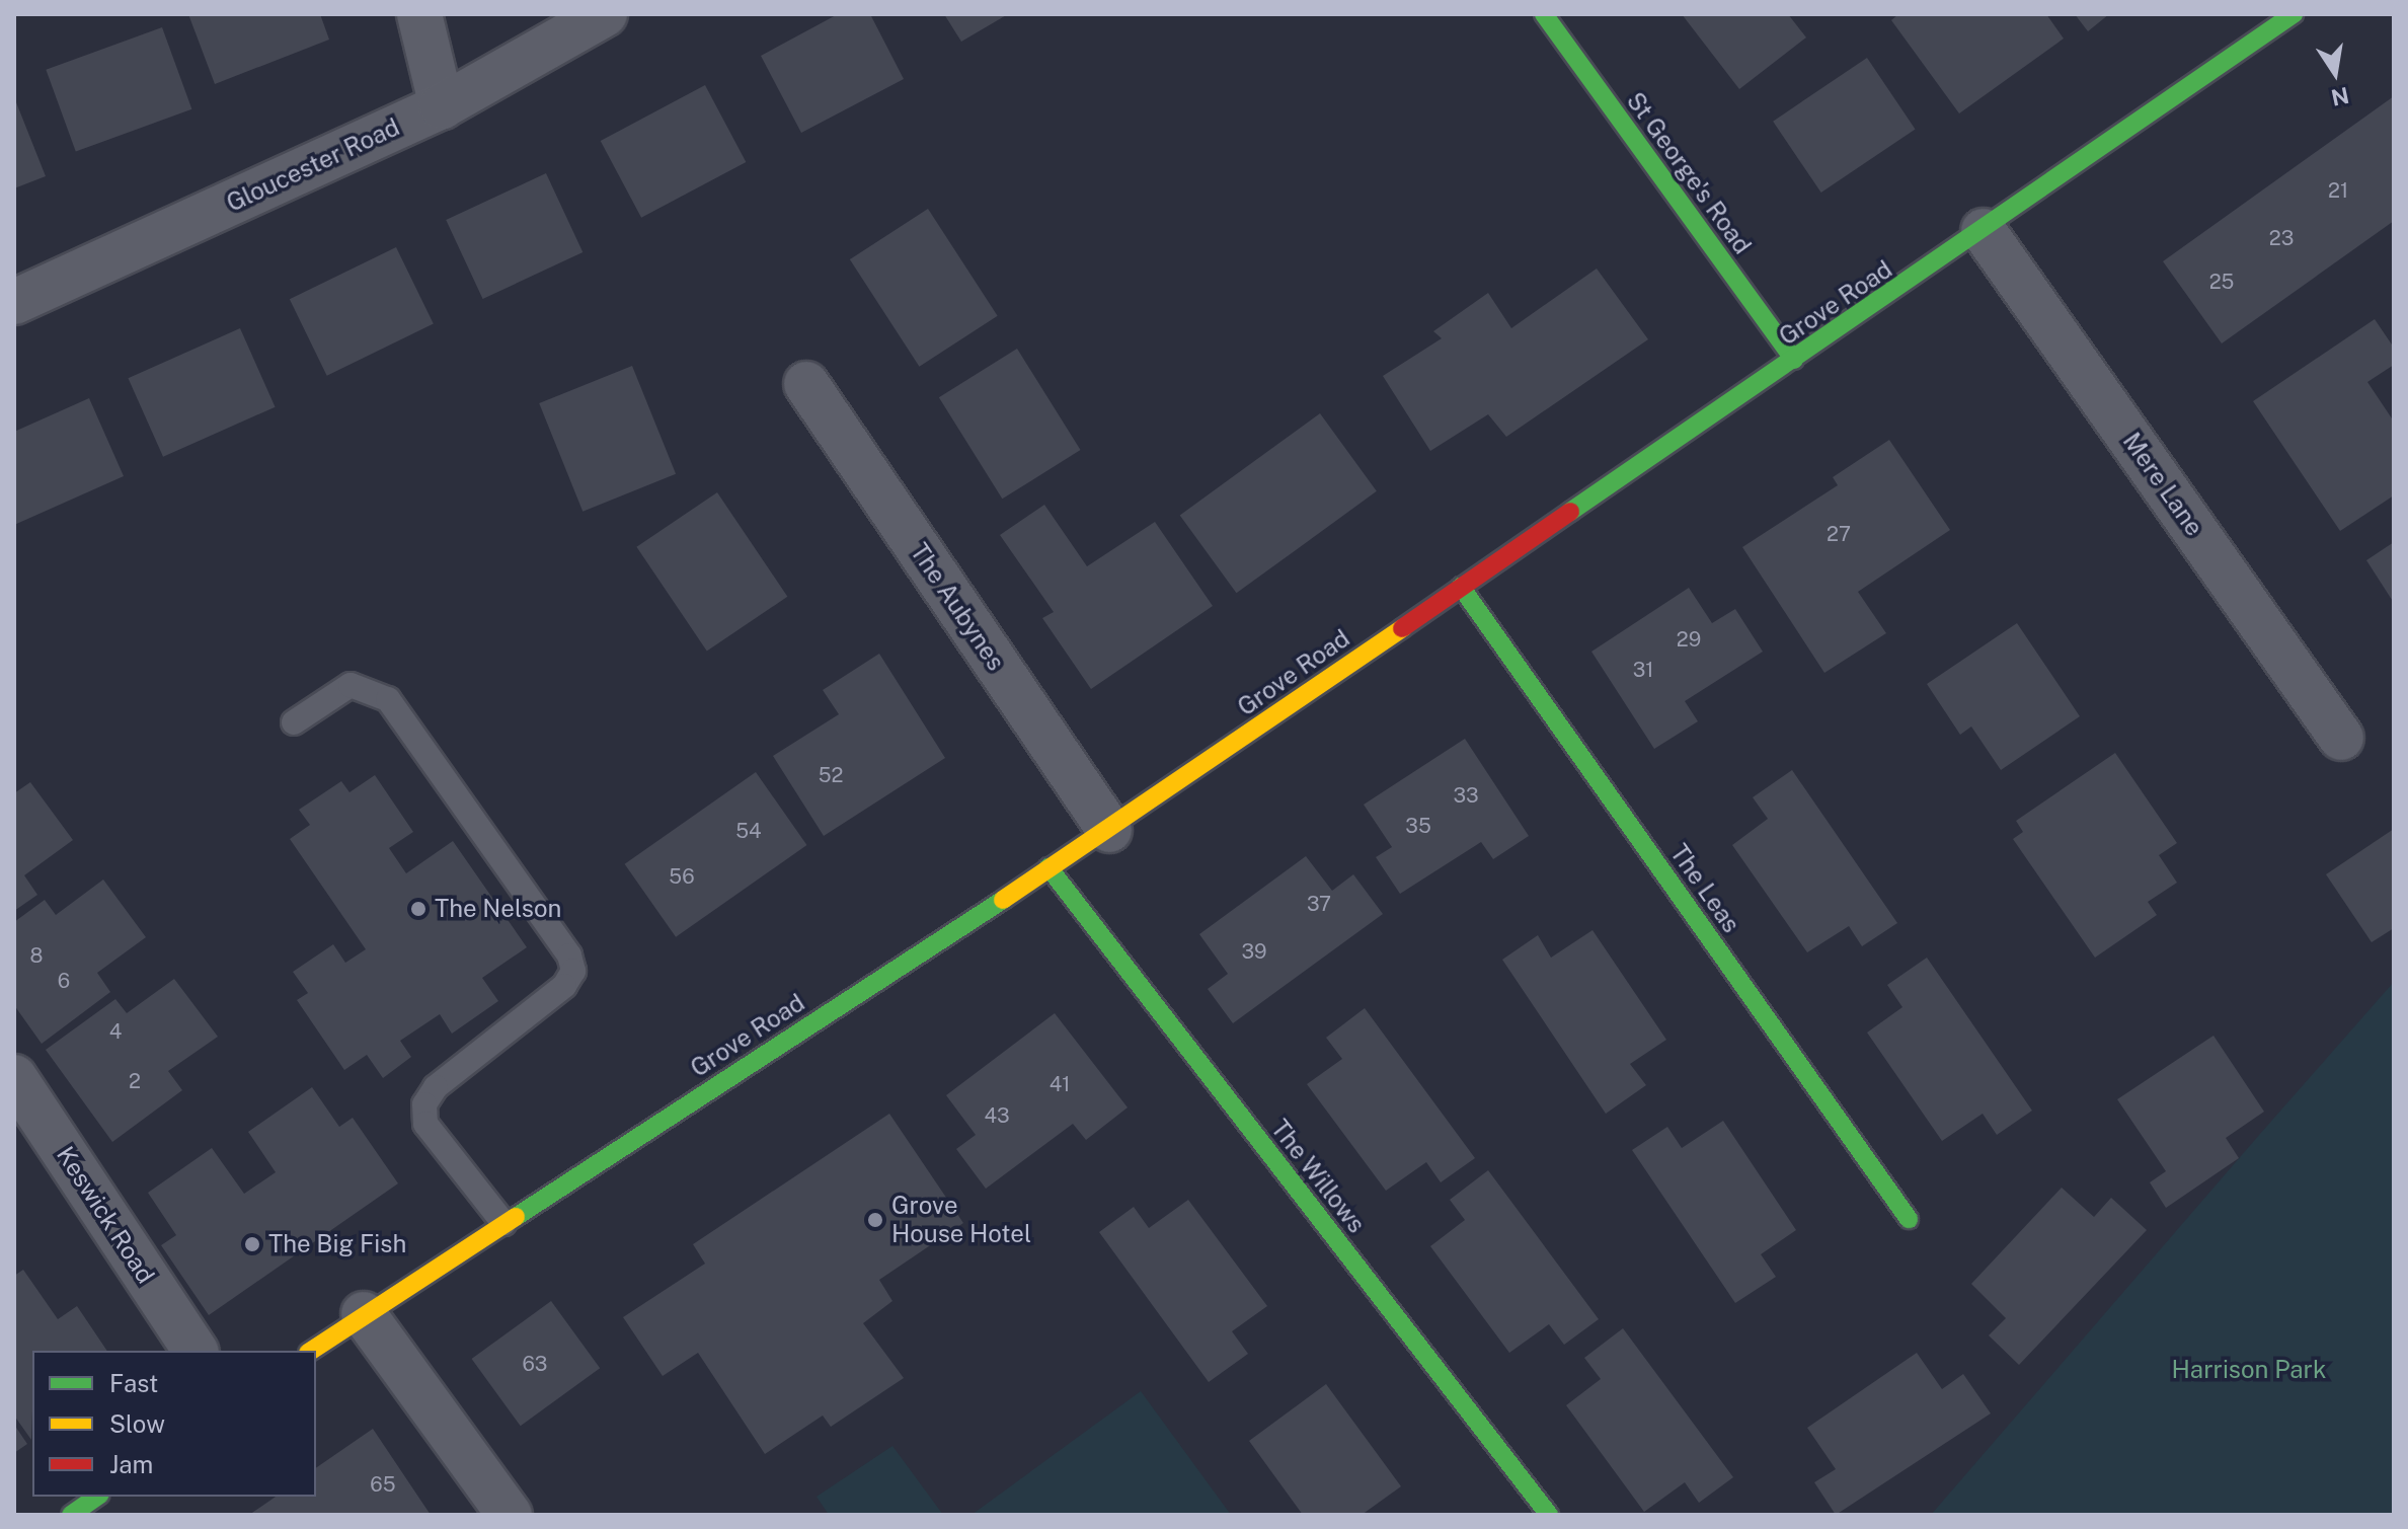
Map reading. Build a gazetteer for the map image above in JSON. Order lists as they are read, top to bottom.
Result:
{
  "streets": {
    "street": [
      "Gloucester Road",
      "St George's Road",
      "Grove Road",
      "Mere Lane",
      "The Aubynes",
      "The Leas",
      "The Willows",
      "Keswick Road"
    ]
  },
  "crossings": [
    ["St George's Road", "Grove Road"],
    ["Grove Road", "Mere Lane"],
    ["Grove Road", "The Aubynes"],
    ["Grove Road", "The Leas"],
    ["Grove Road", "The Willows"]
  ],
  "parks": ["Harrison Park"],
  "places": ["The Nelson", "Grove House Hotel", "The Big Fish"],
  "house_numbers": [
    "21",
    "23",
    "25",
    "27",
    "29",
    "31",
    "52",
    "33",
    "35",
    "54",
    "56",
    "37",
    "39",
    "8",
    "6",
    "4",
    "2",
    "41",
    "43",
    "63",
    "65"
  ],
  "legend": ["Fast", "Slow", "Jam"],
  "north": "bottom"
}
